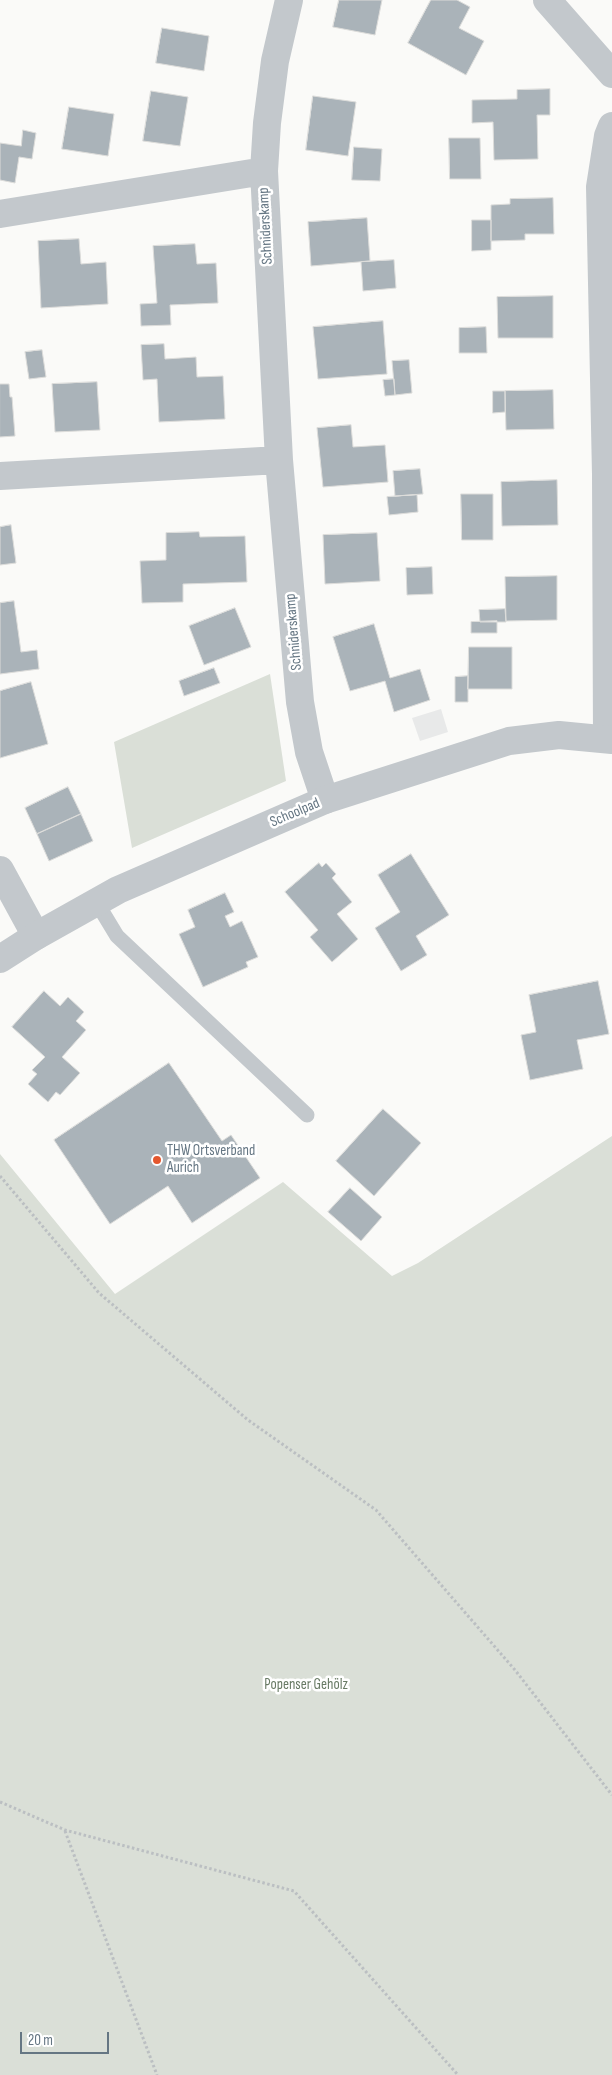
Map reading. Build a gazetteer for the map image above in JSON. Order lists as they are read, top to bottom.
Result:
{
  "streets": {
    "street": ["Schniderskamp", "Schoolpad"]
  },
  "crossings": [
    ["Schniderskamp", "Schoolpad"]
  ],
  "parks": ["Popenser Gehölz"],
  "places": ["THW Ortsverband Aurich"],
  "scale_bar": "20 m"
}
